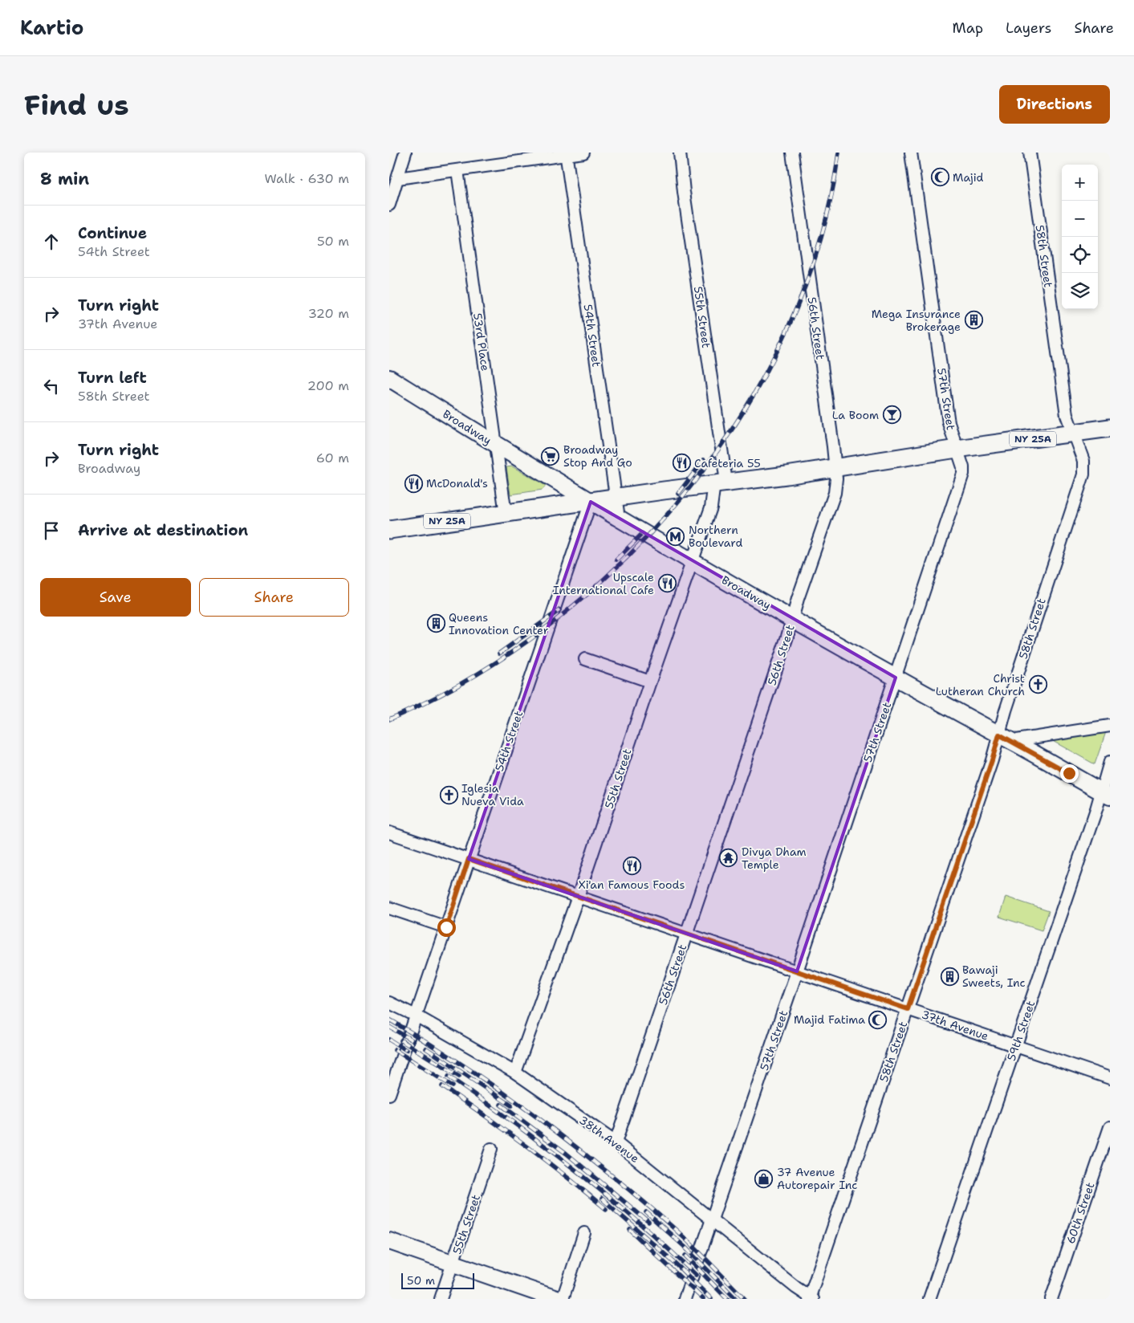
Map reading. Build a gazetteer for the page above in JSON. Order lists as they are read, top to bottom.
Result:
{
  "streets": {
    "main road": ["Broadway", "NY 25A"],
    "street": [
      "58th Street",
      "55th Street",
      "56th Street",
      "54th Street",
      "53rd Place",
      "57th Street",
      "37th Avenue",
      "59th Street",
      "38th Avenue",
      "60th Street"
    ]
  },
  "crossings": [
    ["58th Street", "Broadway"],
    ["58th Street", "NY 25A"],
    ["58th Street", "37th Avenue"],
    ["58th Street", "38th Avenue"],
    ["55th Street", "Broadway"],
    ["55th Street", "NY 25A"],
    ["55th Street", "37th Avenue"],
    ["55th Street", "38th Avenue"],
    ["56th Street", "Broadway"],
    ["56th Street", "NY 25A"],
    ["56th Street", "37th Avenue"],
    ["56th Street", "38th Avenue"],
    ["54th Street", "Broadway"],
    ["54th Street", "NY 25A"],
    ["54th Street", "37th Avenue"],
    ["54th Street", "38th Avenue"],
    ["53rd Place", "Broadway"],
    ["53rd Place", "NY 25A"],
    ["57th Street", "Broadway"],
    ["57th Street", "NY 25A"],
    ["57th Street", "37th Avenue"],
    ["57th Street", "38th Avenue"],
    ["Broadway", "NY 25A"],
    ["Broadway", "59th Street"],
    ["37th Avenue", "59th Street"]
  ],
  "places": {
    "mosque": ["Majid", "Majid Fatima"],
    "building": ["Mega Insurance Brokerage", "Queens Innovation Center", "Bawaji Sweets, Inc"],
    "bar": ["La Boom"],
    "supermarket": ["Broadway Stop And Go"],
    "restaurant": [
      "Cafeteria 55",
      "McDonald's",
      "Upscale International Cafe",
      "Xi'an Famous Foods"
    ],
    "metro station": ["Northern Boulevard"],
    "church": ["Christ Lutheran Church", "Iglesia Nueva Vida"],
    "temple": ["Divya Dham Temple"],
    "shop": ["37 Avenue Autorepair Inc"]
  },
  "scale_bar": "50 m",
  "page": {
    "header": "Kartio",
    "nav": ["Map", "Layers", "Share"],
    "buttons": [
      "Directions",
      ["Save", "Share"]
    ],
    "title": "Find us",
    "heading": ["8 min", "Walk · 630 m"],
    "map_buttons": ["+", "−"],
    "list": [
      ["Continue", "54th Street", "50 m"],
      ["Turn right", "37th Avenue", "320 m"],
      ["Turn left", "58th Street", "200 m"],
      ["Turn right", "Broadway", "60 m"],
      "Arrive at destination"
    ],
    "scale": "50 m"
  }
}
